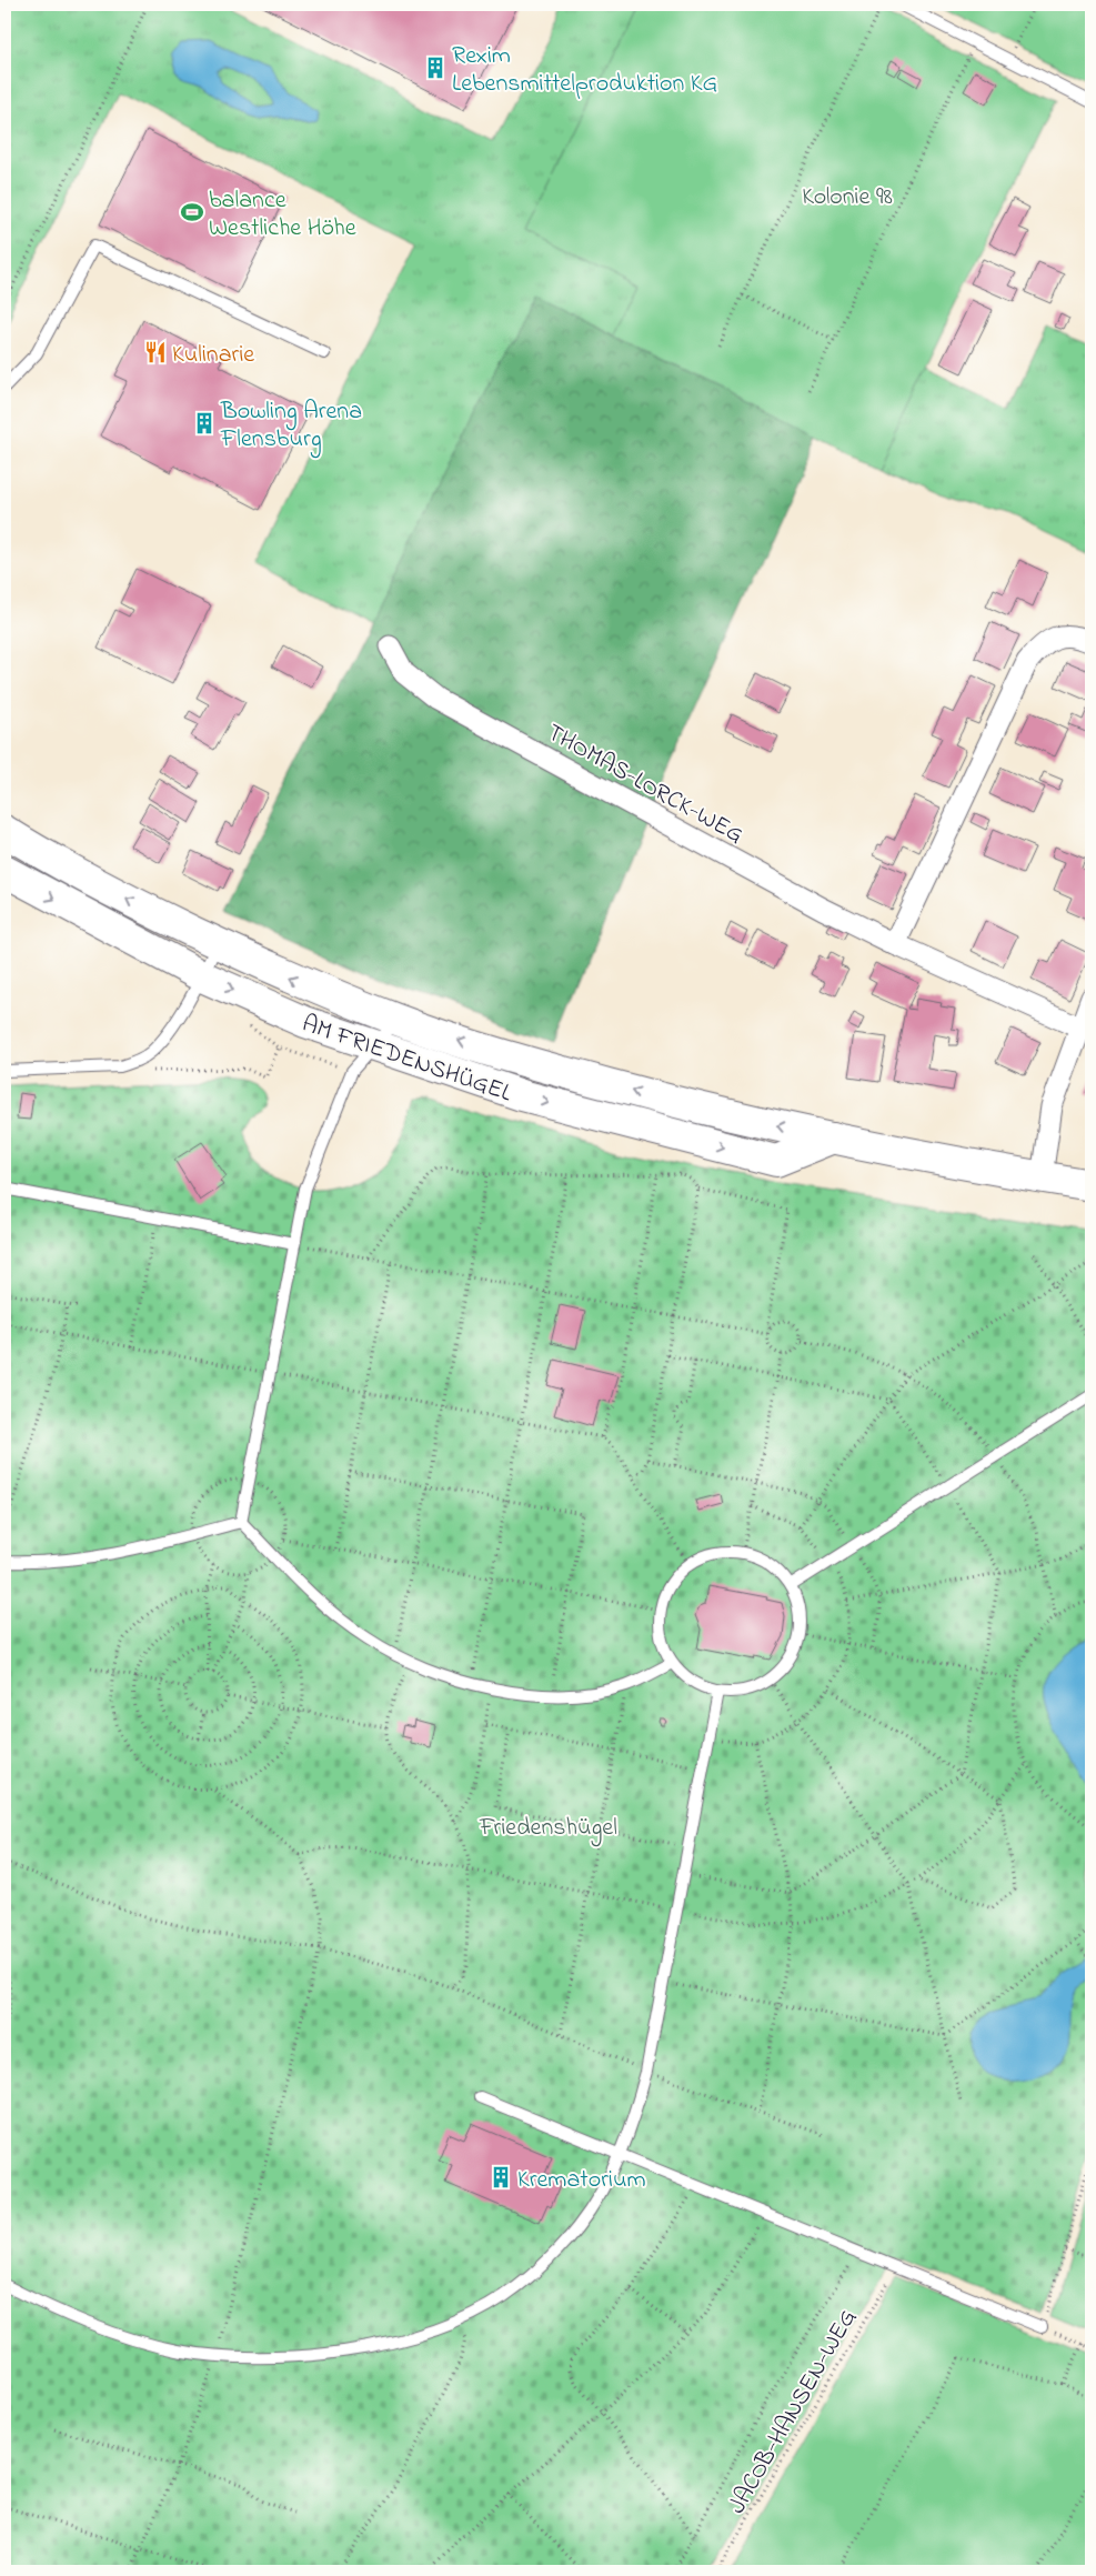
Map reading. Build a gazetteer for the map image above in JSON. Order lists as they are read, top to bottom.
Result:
{
  "streets": {
    "main road": ["AM FRIEDENSHÜGEL"],
    "street": ["THOMAS-LORCK-WEG"],
    "path": ["JACOB-HANSEN-WEG"]
  },
  "parks": ["Kolonie 98", "Friedenshügel"],
  "places": {
    "building": ["Rexim Lebensmittelproduktion KG", "Bowling Arena Flensburg", "Krematorium"],
    "sports": ["balance Westliche Höhe"],
    "restaurant": ["Kulinarie"]
  }
}
